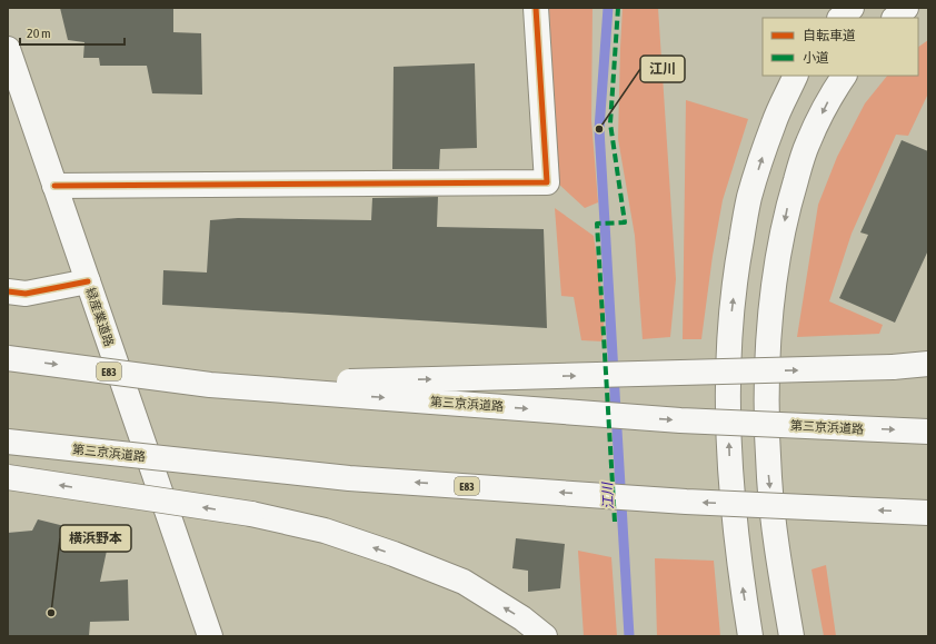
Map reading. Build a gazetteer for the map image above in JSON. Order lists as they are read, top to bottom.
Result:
{
  "streets": {
    "main road": ["緑産業道路", "E83", "第三京浜道路"]
  },
  "water": ["江川"],
  "places": ["江川", "横浜野本"],
  "legend": ["自転車道", "小道"],
  "scale_bar": "20 m"
}
